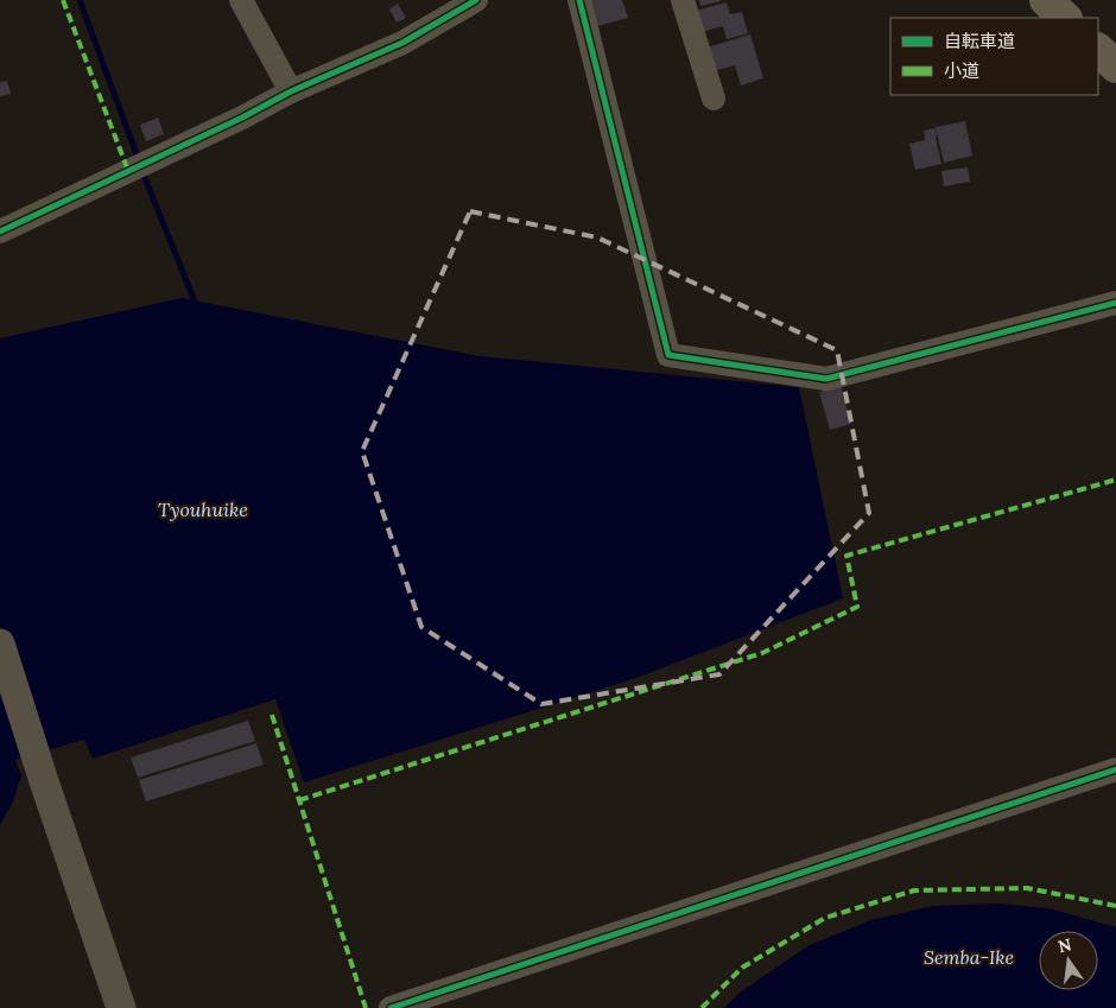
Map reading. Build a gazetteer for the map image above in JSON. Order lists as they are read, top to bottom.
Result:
{
  "water": ["Tyouhuike", "Semba-Ike"],
  "legend": ["自転車道", "小道"],
  "north": "top"
}
